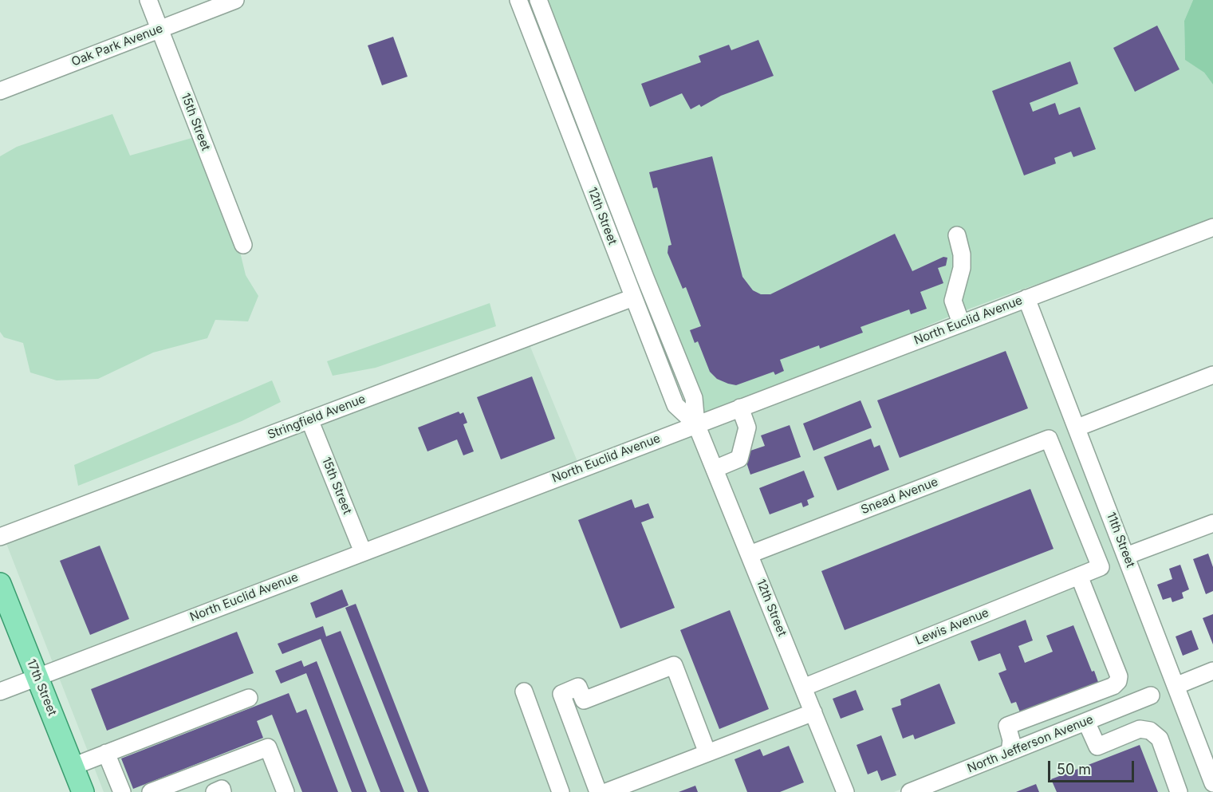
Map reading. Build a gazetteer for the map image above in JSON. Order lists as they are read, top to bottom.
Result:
{
  "streets": {
    "main road": ["17th Street"],
    "street": [
      "Oak Park Avenue",
      "15th Street",
      "12th Street",
      "North Euclid Avenue",
      "Stringfield Avenue",
      "Snead Avenue",
      "11th Street",
      "Lewis Avenue",
      "North Jefferson Avenue"
    ]
  },
  "crossings": [
    ["Oak Park Avenue", "15th Street"],
    ["15th Street", "North Euclid Avenue"],
    ["15th Street", "Stringfield Avenue"],
    ["12th Street", "North Euclid Avenue"],
    ["12th Street", "Stringfield Avenue"],
    ["12th Street", "Snead Avenue"],
    ["12th Street", "Lewis Avenue"],
    ["North Euclid Avenue", "11th Street"],
    ["North Euclid Avenue", "17th Street"],
    ["Snead Avenue", "Lewis Avenue"]
  ],
  "scale_bar": "50 m"
}
